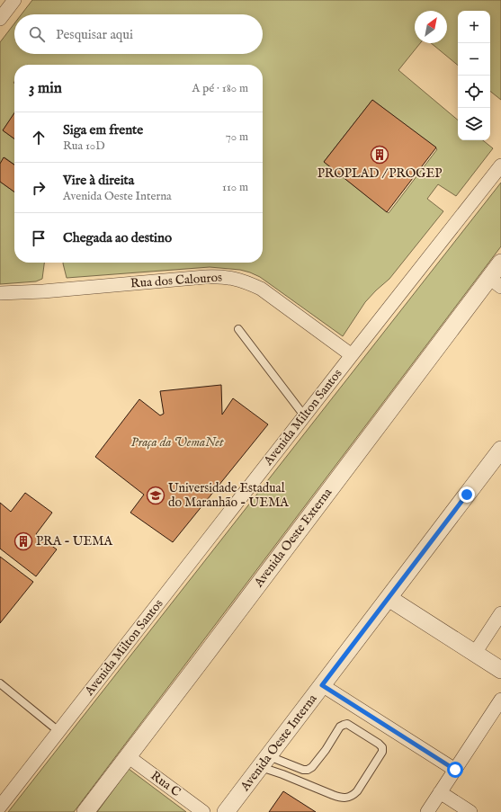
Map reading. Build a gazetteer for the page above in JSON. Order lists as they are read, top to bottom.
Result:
{
  "streets": {
    "street": [
      "Rua dos Calouros",
      "Avenida Milton Santos",
      "Avenida Oeste Externa",
      "Avenida Oeste Interna",
      "Rua C"
    ]
  },
  "crossings": [
    ["Rua dos Calouros", "Avenida Milton Santos"],
    ["Avenida Oeste Externa", "Rua C"]
  ],
  "parks": ["Praça da UemaNet"],
  "places": {
    "building": ["PROPLAD / PROGEP", "PRA - UEMA"],
    "school or university": ["Universidade Estadual do Maranhão - UEMA"]
  },
  "north": "top right",
  "page": {
    "map_buttons": ["+", "−"],
    "search": "Pesquisar aqui",
    "heading": ["3 min", "A pé · 180 m"],
    "list": [
      ["Siga em frente", "Rua 10D", "70 m"],
      ["Vire à direita", "Avenida Oeste Interna", "110 m"],
      "Chegada ao destino"
    ]
  }
}
